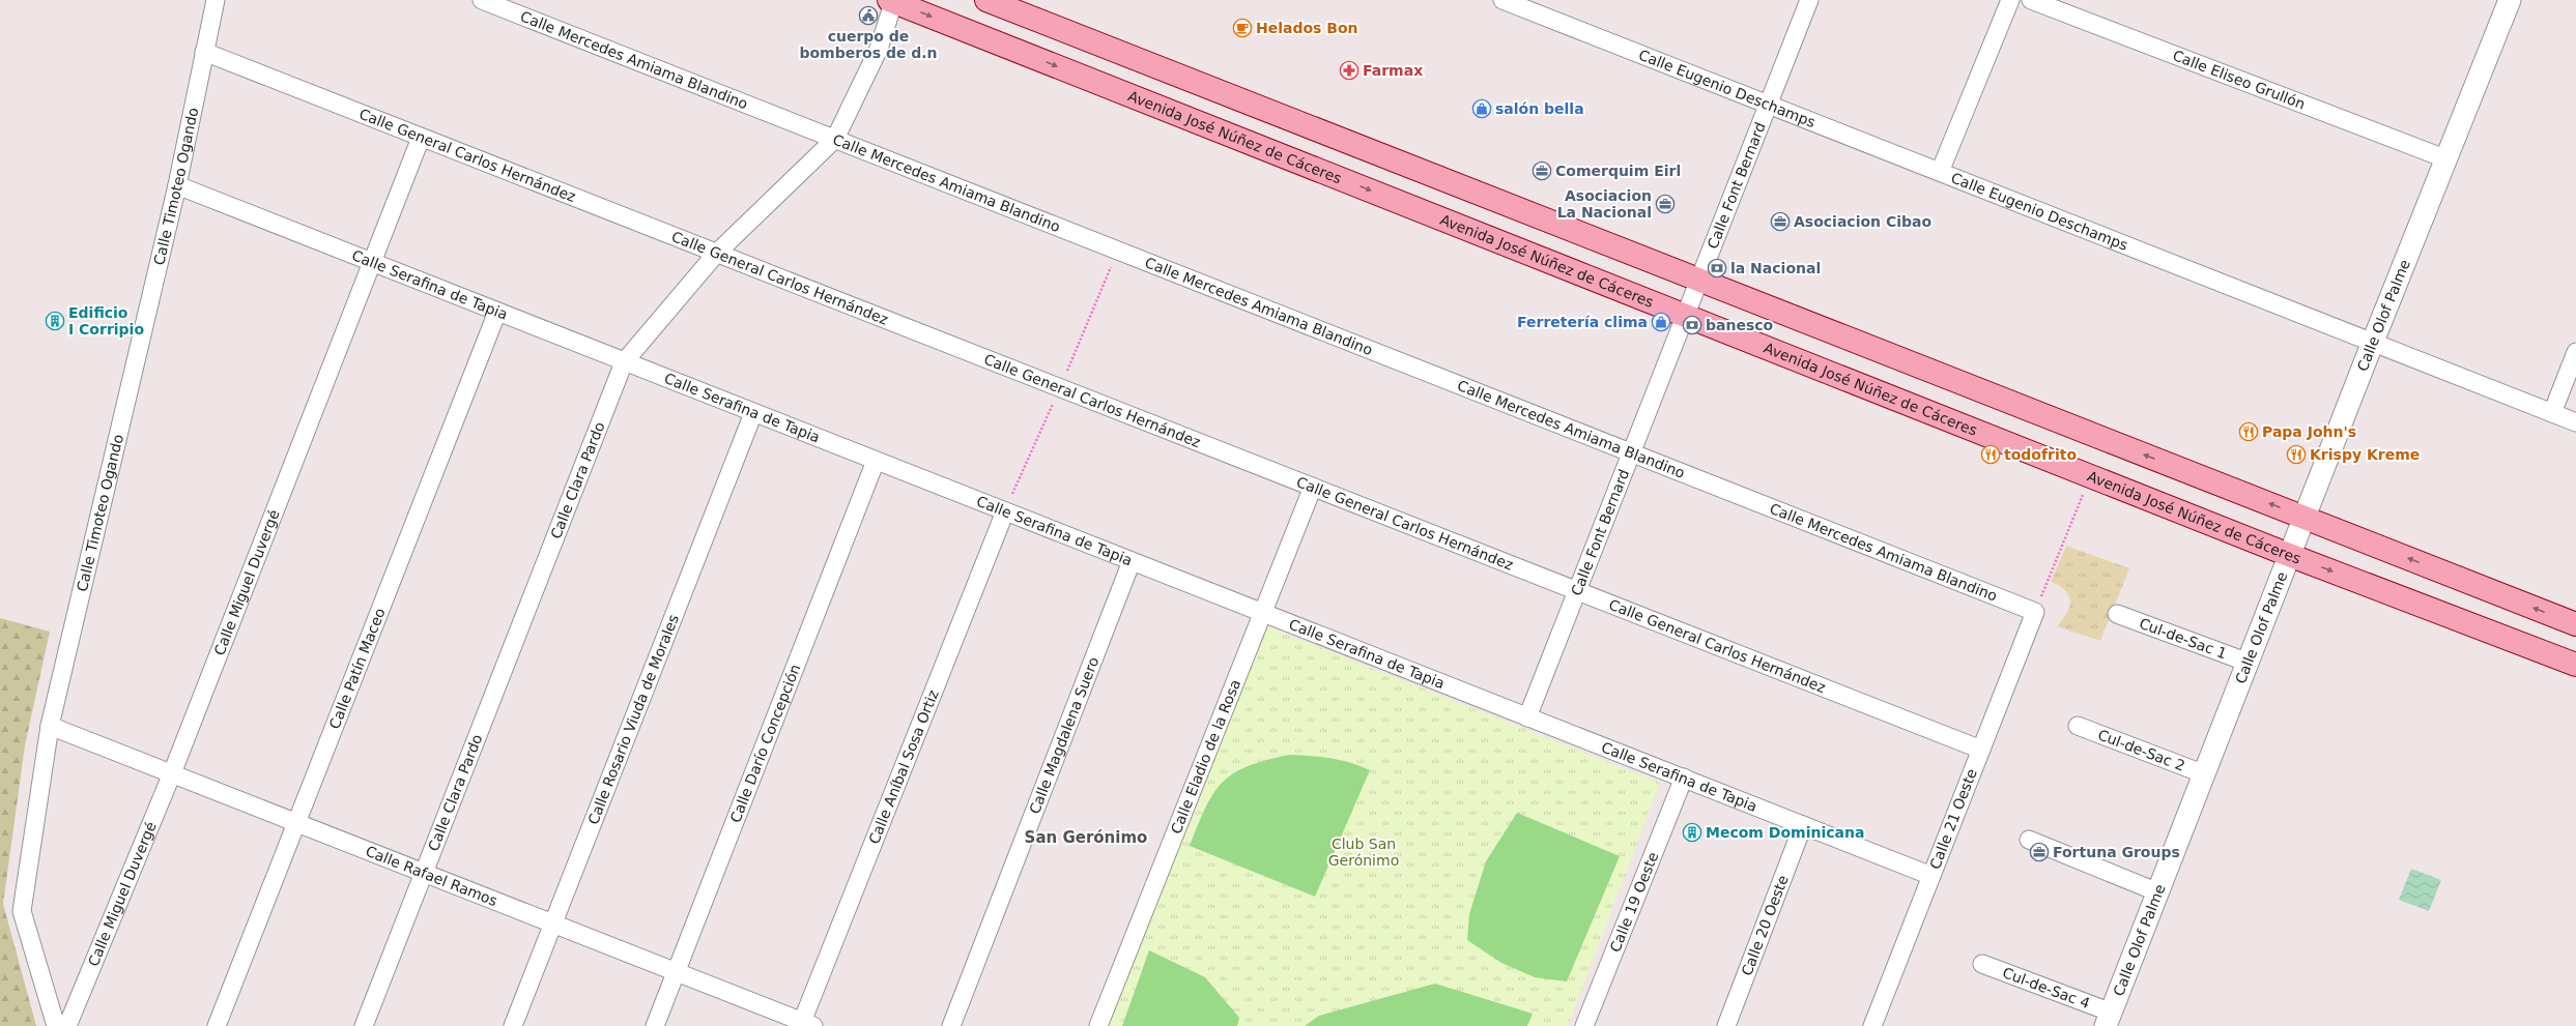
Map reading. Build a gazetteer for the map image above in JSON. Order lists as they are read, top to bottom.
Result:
{
  "streets": {
    "main road": ["Avenida José Núñez de Cáceres"],
    "street": [
      "Calle Mercedes Amiama Blandino",
      "Calle Eliseo Grullón",
      "Calle Eugenio Deschamps",
      "Calle General Carlos Hernández",
      "Calle Font Bernard",
      "Calle Timoteo Ogando",
      "Calle Serafina de Tapia",
      "Calle Olof Palme",
      "Calle Clara Pardo",
      "Calle Miguel Duvergé",
      "Cul-de-Sac 1",
      "Calle Patín Maceo",
      "Calle Rosario Viuda de Morales",
      "Calle Magdalena Suero",
      "Calle Darío Concepción",
      "Cul-de-Sac 2",
      "Calle Eladio de la Rosa",
      "Calle Aníbal Sosa Ortiz",
      "Calle 21 Oeste",
      "Calle Rafael Ramos",
      "Calle 19 Oeste",
      "Calle 20 Oeste",
      "Cul-de-Sac 4"
    ]
  },
  "crossings": [
    ["Calle Mercedes Amiama Blandino", "Calle Font Bernard"],
    ["Calle Mercedes Amiama Blandino", "Calle Clara Pardo"],
    ["Calle Mercedes Amiama Blandino", "Calle 21 Oeste"],
    ["Calle Eliseo Grullón", "Calle Olof Palme"],
    ["Calle Eugenio Deschamps", "Calle Font Bernard"],
    ["Calle Eugenio Deschamps", "Calle Olof Palme"],
    ["Avenida José Núñez de Cáceres", "Calle Font Bernard"],
    ["Avenida José Núñez de Cáceres", "Calle Olof Palme"],
    ["Avenida José Núñez de Cáceres", "Calle Clara Pardo"],
    ["Calle General Carlos Hernández", "Calle Font Bernard"],
    ["Calle General Carlos Hernández", "Calle Timoteo Ogando"],
    ["Calle General Carlos Hernández", "Calle Clara Pardo"],
    ["Calle General Carlos Hernández", "Calle Miguel Duvergé"],
    ["Calle General Carlos Hernández", "Calle Eladio de la Rosa"],
    ["Calle General Carlos Hernández", "Calle 21 Oeste"],
    ["Calle Font Bernard", "Calle Serafina de Tapia"],
    ["Calle Timoteo Ogando", "Calle Serafina de Tapia"],
    ["Calle Timoteo Ogando", "Calle Rafael Ramos"],
    ["Calle Serafina de Tapia", "Calle Clara Pardo"],
    ["Calle Serafina de Tapia", "Calle Miguel Duvergé"],
    ["Calle Serafina de Tapia", "Calle Patín Maceo"],
    ["Calle Serafina de Tapia", "Calle Rosario Viuda de Morales"],
    ["Calle Serafina de Tapia", "Calle Magdalena Suero"],
    ["Calle Serafina de Tapia", "Calle Darío Concepción"],
    ["Calle Serafina de Tapia", "Calle Eladio de la Rosa"],
    ["Calle Serafina de Tapia", "Calle Aníbal Sosa Ortiz"],
    ["Calle Serafina de Tapia", "Calle 21 Oeste"],
    ["Calle Serafina de Tapia", "Calle 19 Oeste"],
    ["Calle Serafina de Tapia", "Calle 20 Oeste"],
    ["Calle Olof Palme", "Cul-de-Sac 1"],
    ["Calle Olof Palme", "Cul-de-Sac 2"],
    ["Calle Olof Palme", "Cul-de-Sac 4"],
    ["Calle Clara Pardo", "Calle Rafael Ramos"],
    ["Calle Miguel Duvergé", "Calle Rafael Ramos"],
    ["Calle Patín Maceo", "Calle Rafael Ramos"],
    ["Calle Rosario Viuda de Morales", "Calle Rafael Ramos"],
    ["Calle Darío Concepción", "Calle Rafael Ramos"],
    ["Calle Aníbal Sosa Ortiz", "Calle Rafael Ramos"]
  ],
  "districts": ["San Gerónimo"],
  "parks": ["Club San Gerónimo"],
  "places": {
    "public building": ["cuerpo de bomberos de d.n"],
    "cafe": ["Helados Bon"],
    "pharmacy": ["Farmax"],
    "shop": ["salón bella", "Ferretería clima"],
    "office": [
      "Comerquim Eirl",
      "Asociacion La Nacional",
      "Asociacion Cibao",
      "Fortuna Groups"
    ],
    "bank": ["la Nacional", "banesco"],
    "building": ["Edificio I Corripio", "Mecom Dominicana"],
    "restaurant": ["Papa John's", "todofrito", "Krispy Kreme"]
  }
}
